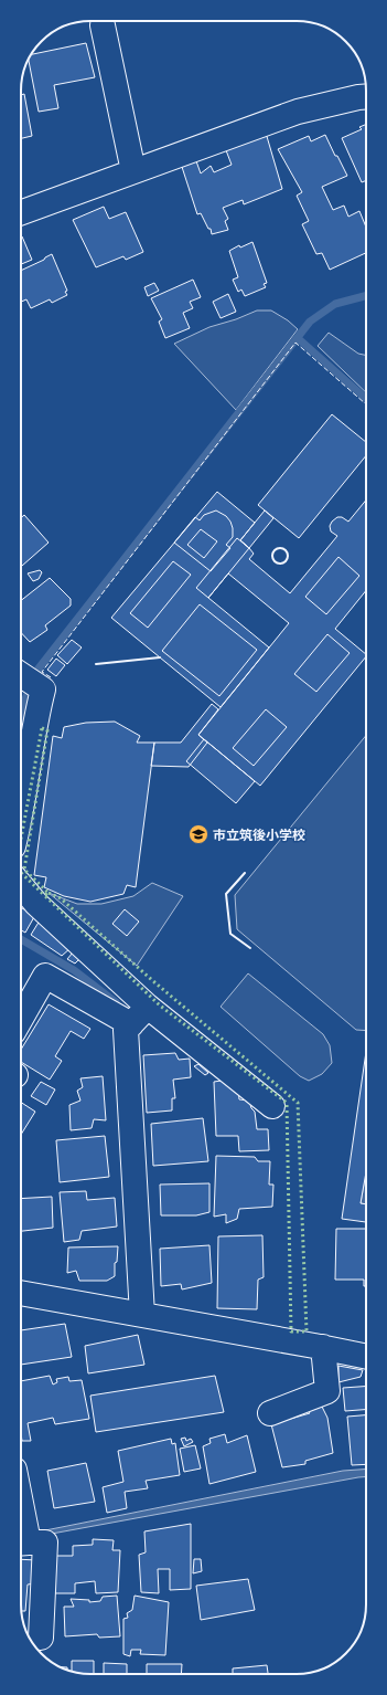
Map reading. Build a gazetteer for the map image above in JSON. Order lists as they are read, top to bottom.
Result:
{
  "places": {
    "school or university": ["市立筑後小学校"]
  }
}
